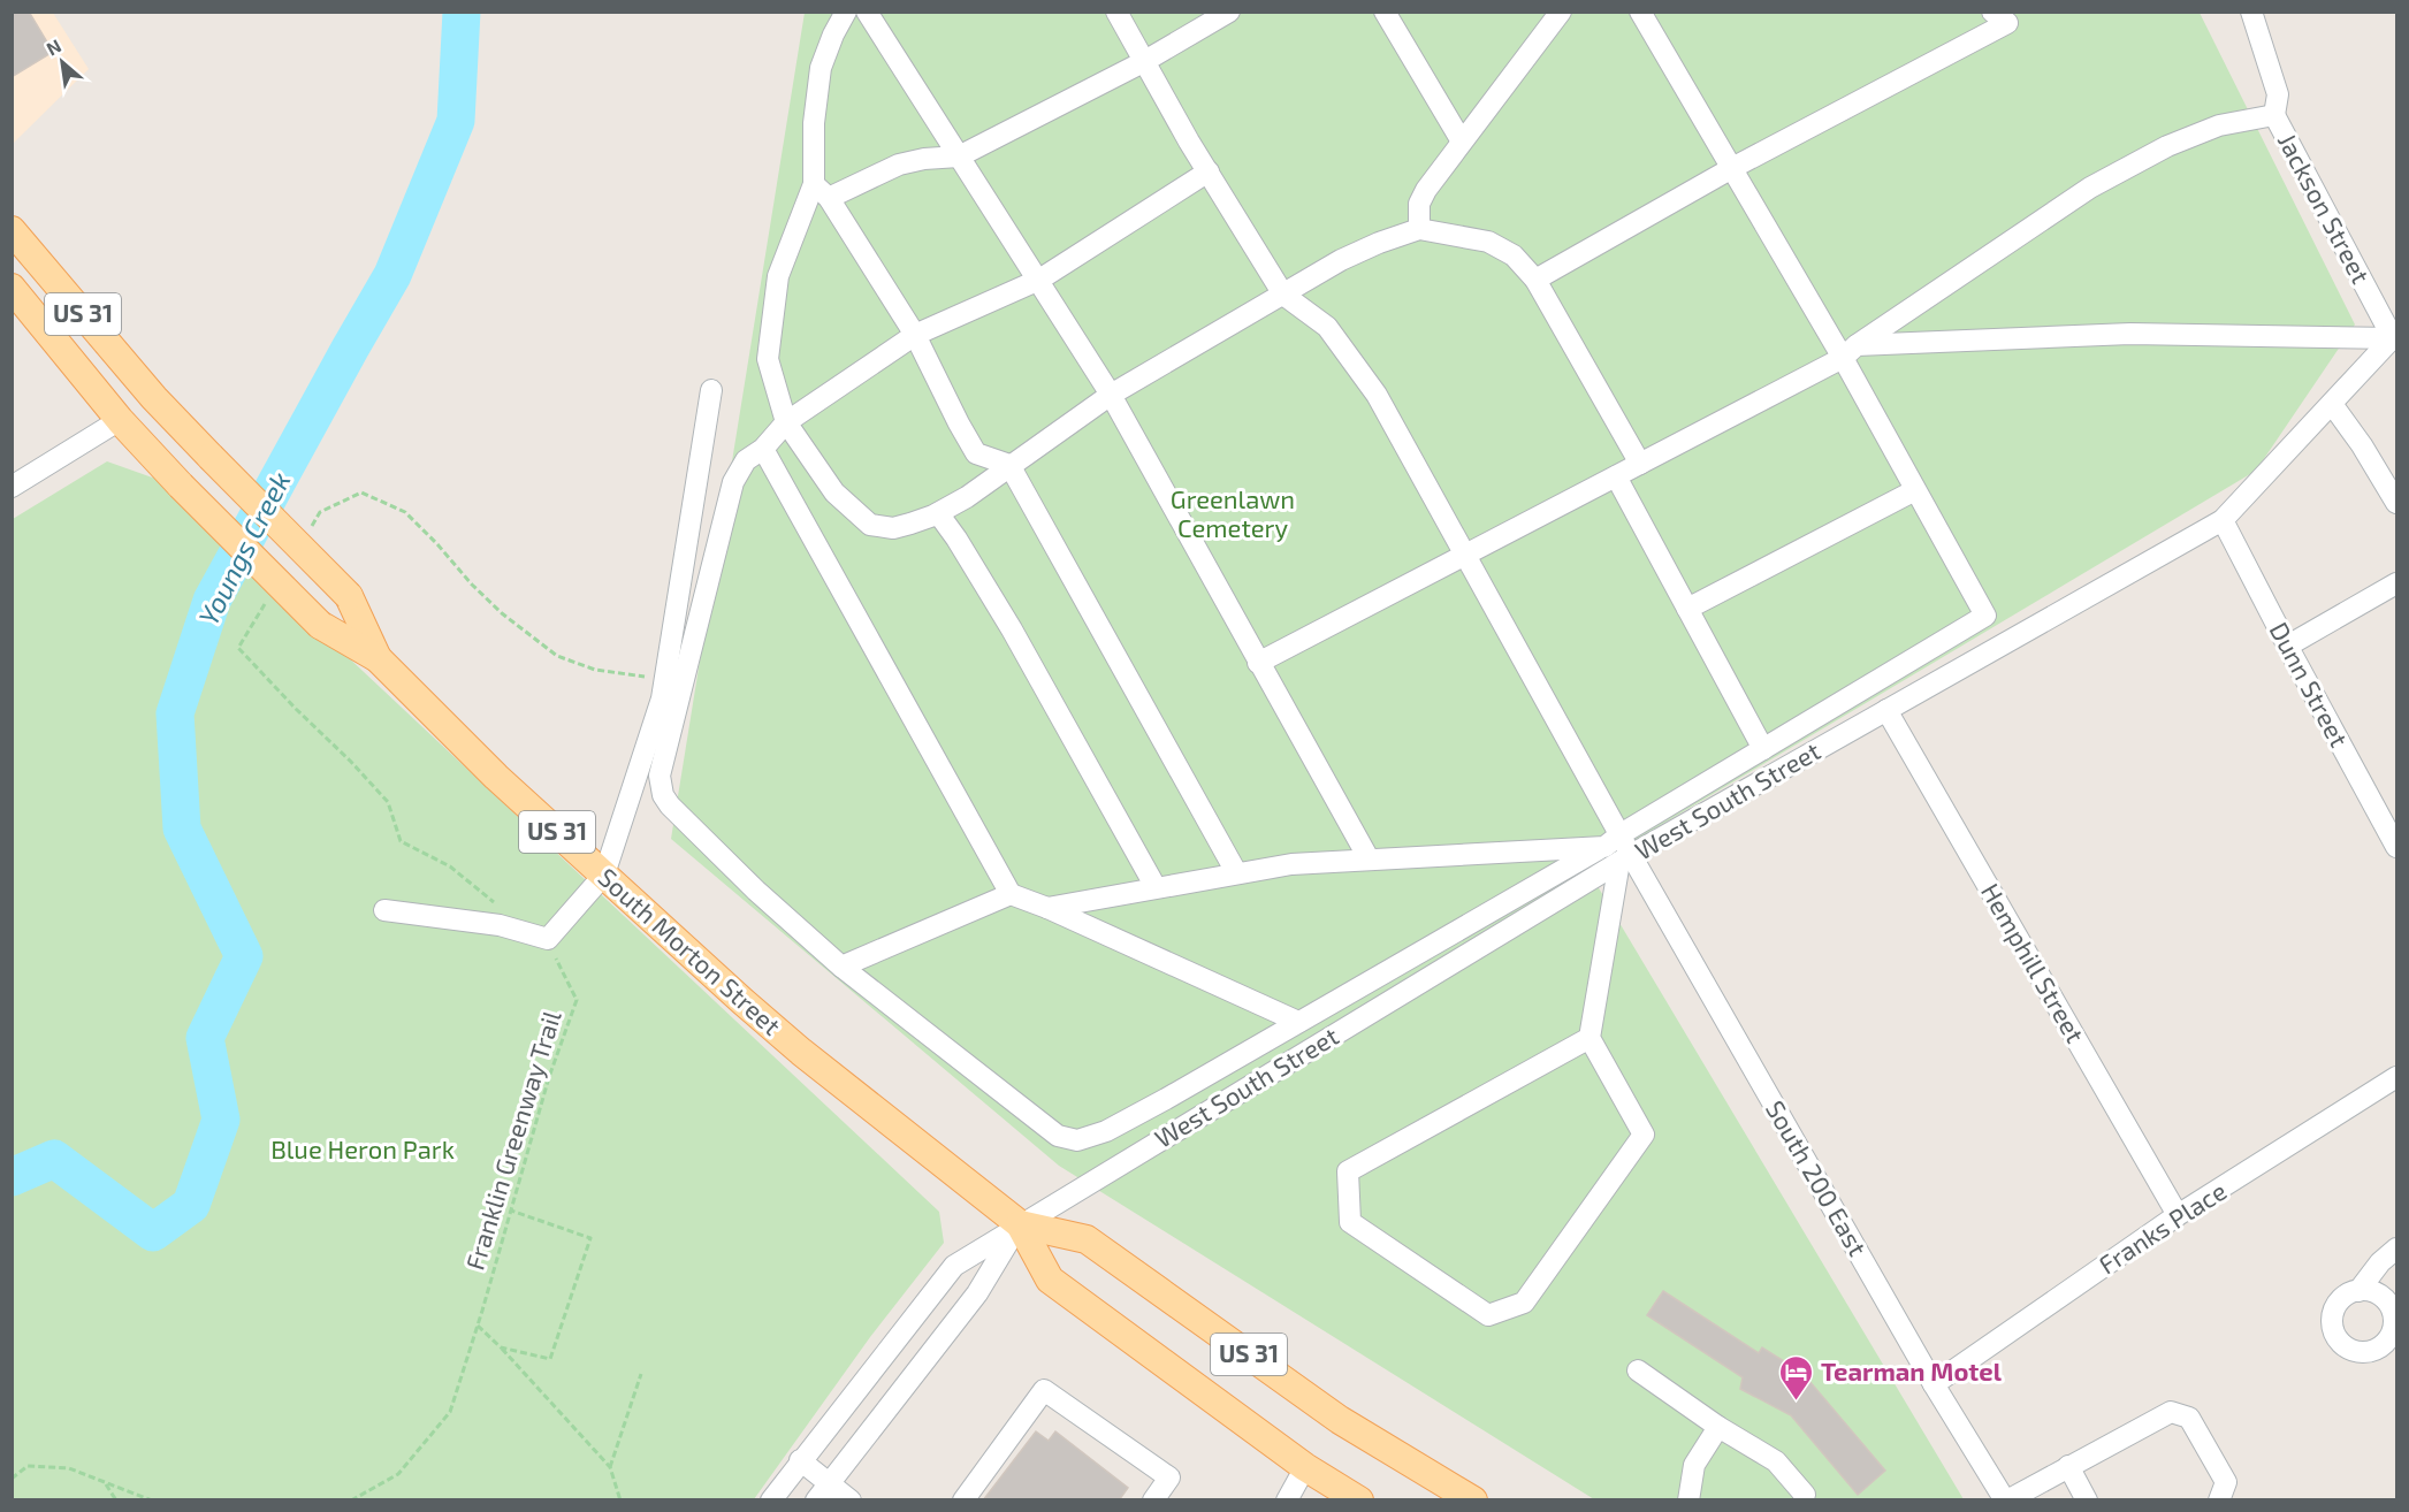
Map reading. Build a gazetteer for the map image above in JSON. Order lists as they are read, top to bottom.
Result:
{
  "streets": {
    "main road": ["US 31", "South Morton Street"],
    "street": [
      "Jackson Street",
      "Dunn Street",
      "West South Street",
      "Hemphill Street",
      "South 200 East",
      "Franks Place"
    ],
    "path": ["Franklin Greenway Trail"]
  },
  "crossings": [
    ["Jackson Street", "West South Street"],
    ["US 31", "West South Street"],
    ["US 31", "South Morton Street"],
    ["Dunn Street", "West South Street"],
    ["West South Street", "South Morton Street"],
    ["West South Street", "Hemphill Street"],
    ["West South Street", "South 200 East"],
    ["Hemphill Street", "Franks Place"],
    ["South 200 East", "Franks Place"]
  ],
  "water": ["Youngs Creek"],
  "parks": ["Greenlawn Cemetery", "Blue Heron Park"],
  "places": {
    "hotel": ["Tearman Motel"]
  },
  "north": "top left"
}
